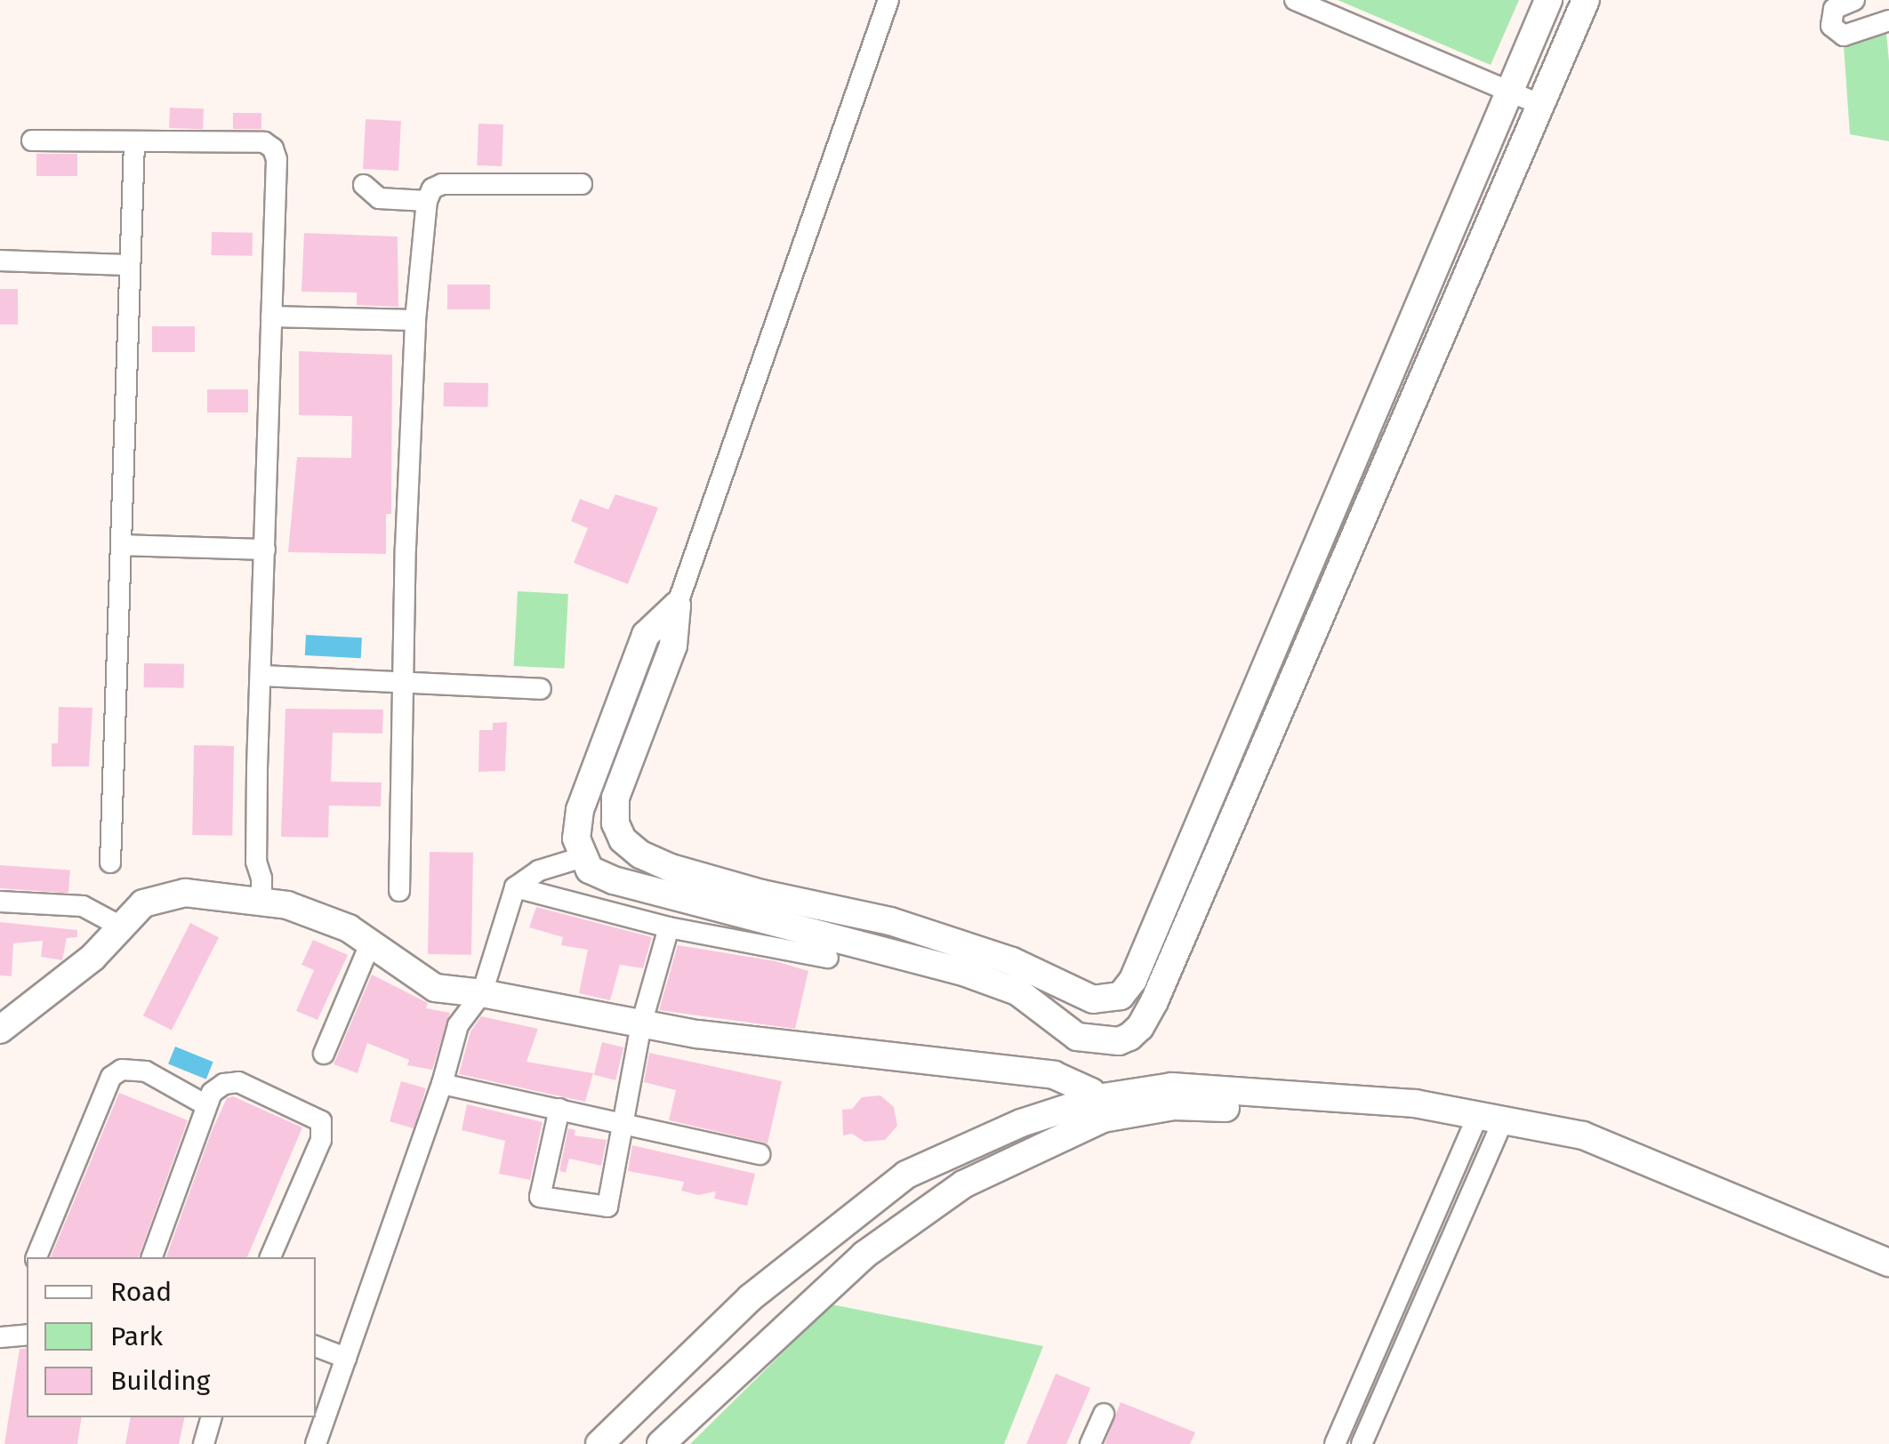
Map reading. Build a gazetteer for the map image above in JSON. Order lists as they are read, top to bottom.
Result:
{
  "legend": ["Road", "Park", "Building"]
}
